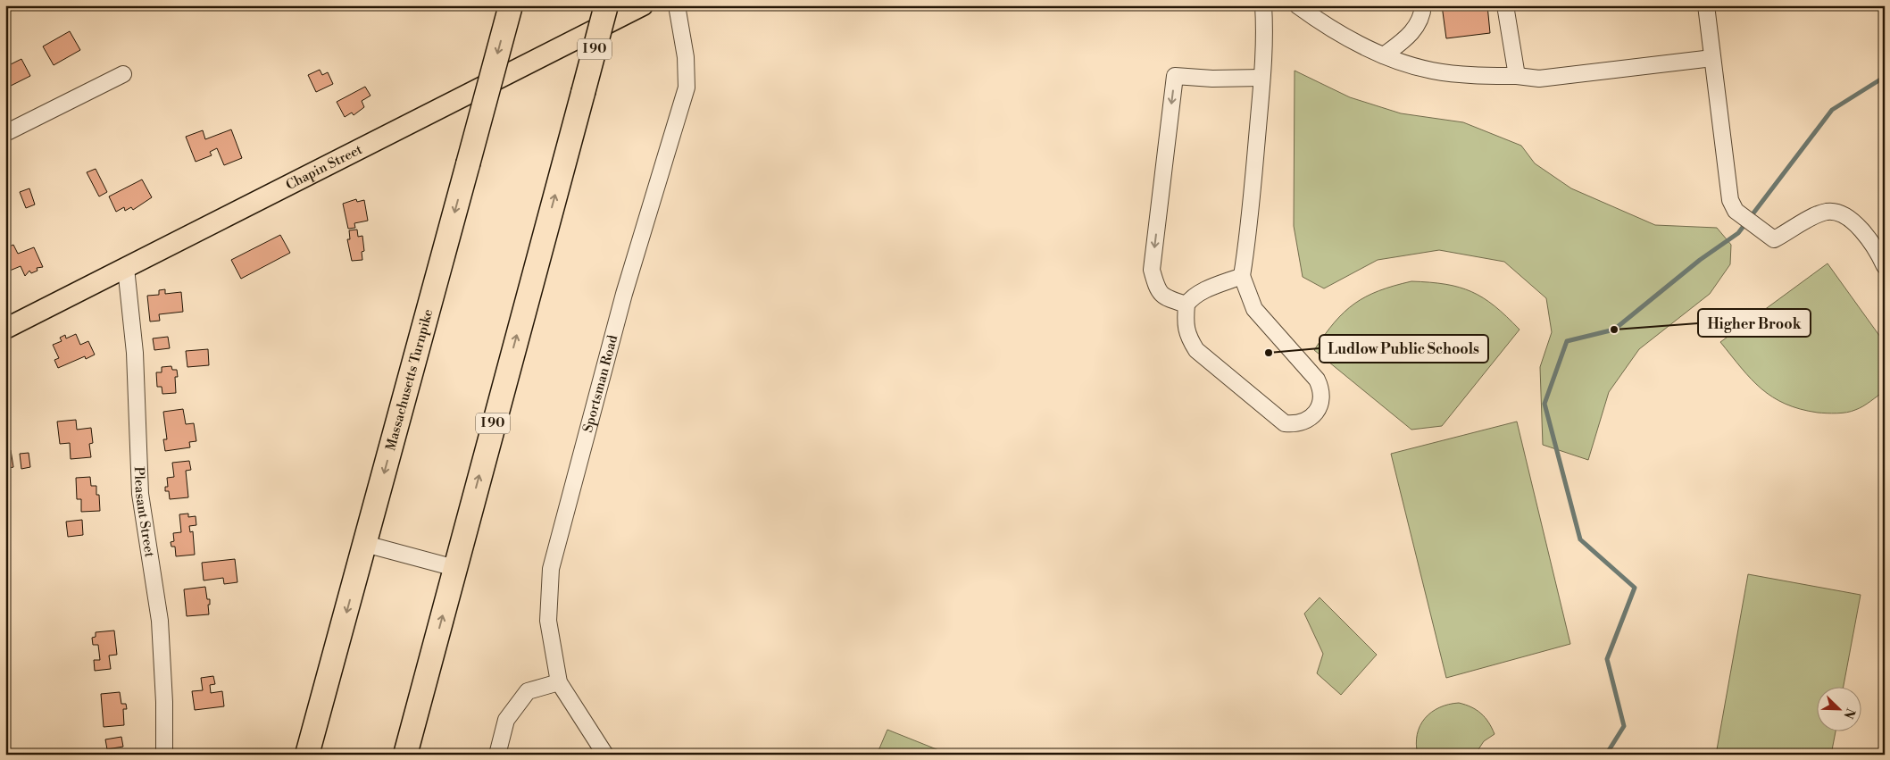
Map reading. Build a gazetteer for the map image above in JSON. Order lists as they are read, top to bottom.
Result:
{
  "streets": {
    "highway": ["I 90", "Massachusetts Turnpike"],
    "main road": ["Chapin Street"],
    "street": ["Sportsman Road", "Pleasant Street"]
  },
  "crossings": [
    ["Chapin Street", "Pleasant Street"]
  ],
  "places": ["Higher Brook", "Ludlow Public Schools"],
  "north": "bottom right"
}
